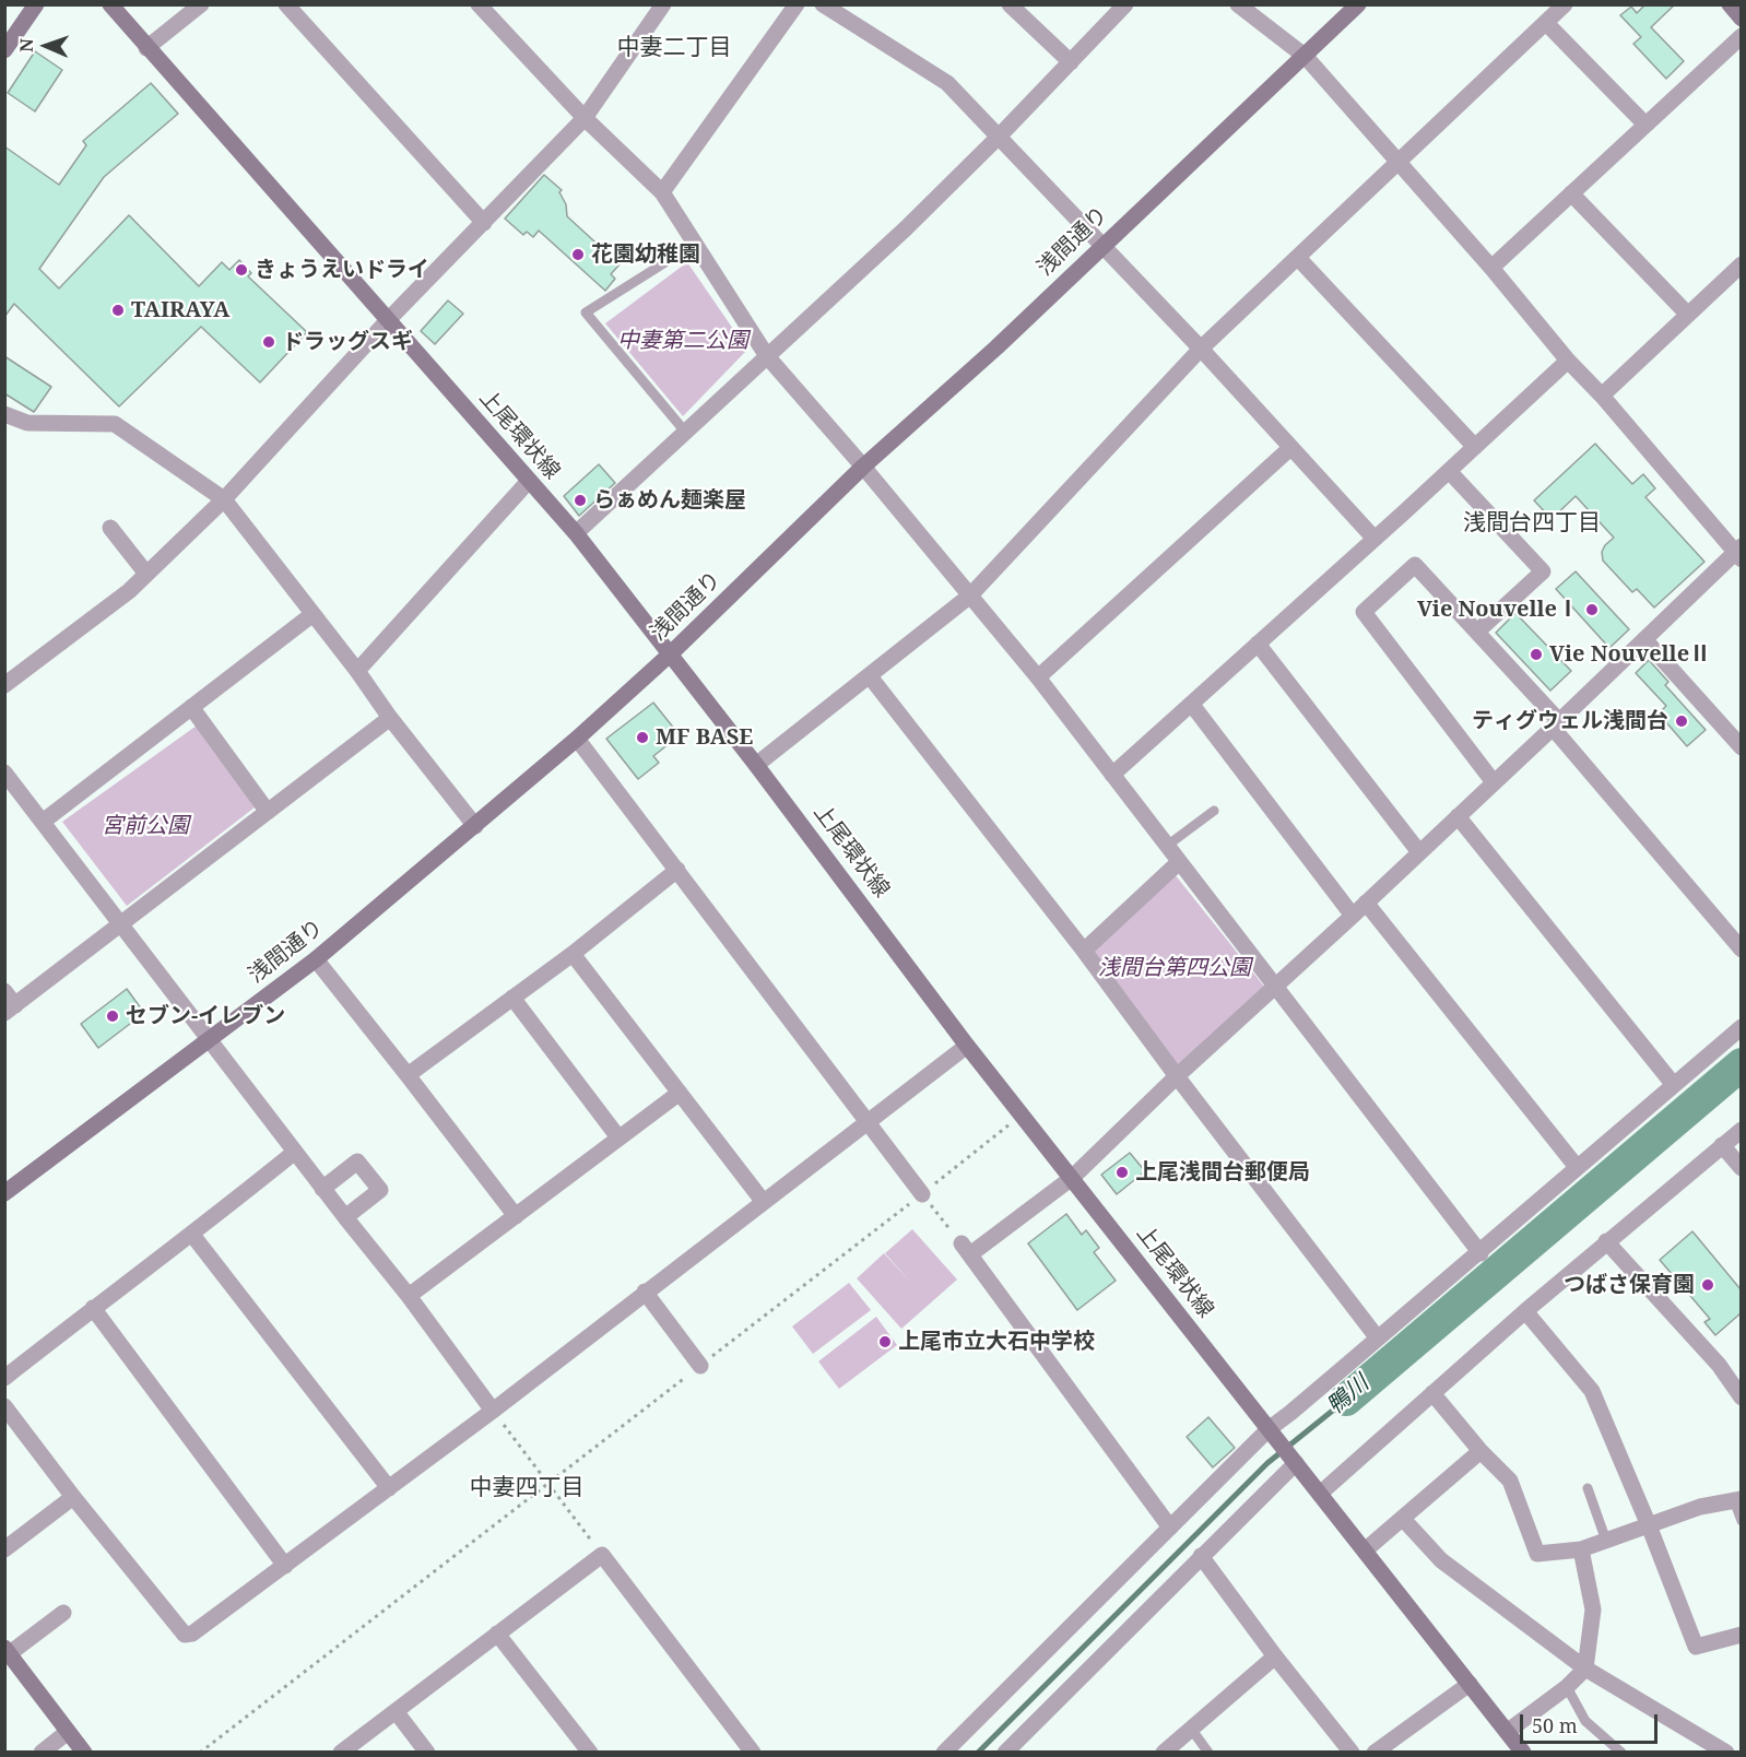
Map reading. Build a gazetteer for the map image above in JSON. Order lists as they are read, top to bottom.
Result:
{
  "streets": {
    "main road": ["浅間通り", "上尾環状線"]
  },
  "crossings": [
    ["浅間通り", "上尾環状線"]
  ],
  "districts": ["中妻二丁目", "浅間台四丁目", "中妻四丁目"],
  "water": ["鴨川"],
  "parks": ["中妻第二公園", "宮前公園", "浅間台第四公園"],
  "places": [
    "花園幼稚園",
    "きょうえいドライ",
    "TAIRAYA",
    "ドラッグスギ",
    "らぁめん麺楽屋",
    "Vie NouvelleⅠ",
    "Vie NouvelleⅡ",
    "ティグウェル浅間台",
    "MF BASE",
    "セブン-イレブン",
    "上尾浅間台郵便局",
    "つばさ保育園",
    "上尾市立大石中学校"
  ],
  "scale_bar": "50 m",
  "north": "left"
}
